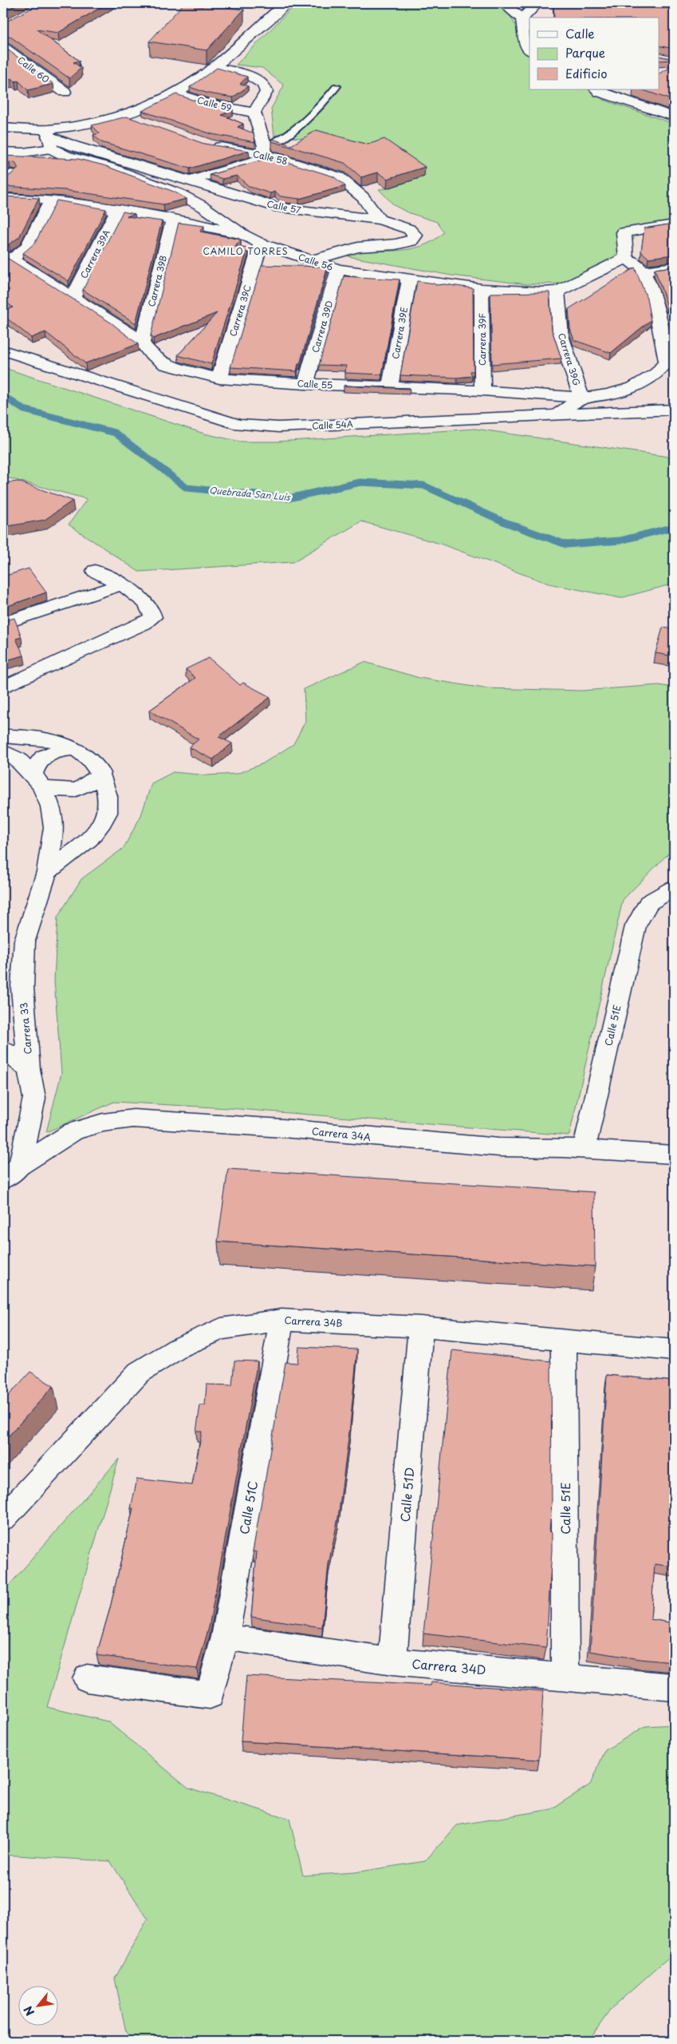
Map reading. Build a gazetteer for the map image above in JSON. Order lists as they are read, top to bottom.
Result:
{
  "streets": {
    "street": [
      "Calle 60",
      "Calle 59",
      "Calle 58",
      "Calle 57",
      "Carrera 39A",
      "Calle 56",
      "Carrera 39B",
      "Carrera 39C",
      "Carrera 39D",
      "Carrera 39E",
      "Carrera 39F",
      "Carrera 39G",
      "Calle 55",
      "Calle 54A",
      "Calle 51E",
      "Carrera 33",
      "Carrera 34A",
      "Carrera 34B",
      "Calle 51D",
      "Calle 51C",
      "Carrera 34D"
    ]
  },
  "crossings": [
    ["Calle 58", "Calle 57"],
    ["Calle 57", "Calle 56"],
    ["Carrera 39A", "Calle 56"],
    ["Carrera 39A", "Calle 55"],
    ["Calle 56", "Carrera 39B"],
    ["Calle 56", "Carrera 39C"],
    ["Calle 56", "Carrera 39D"],
    ["Calle 56", "Carrera 39E"],
    ["Calle 56", "Carrera 39F"],
    ["Calle 56", "Carrera 39G"],
    ["Calle 56", "Calle 55"],
    ["Carrera 39B", "Calle 55"],
    ["Carrera 39C", "Calle 55"],
    ["Carrera 39D", "Calle 55"],
    ["Carrera 39E", "Calle 55"],
    ["Carrera 39F", "Calle 55"],
    ["Carrera 39G", "Calle 55"],
    ["Carrera 39G", "Calle 54A"],
    ["Calle 51E", "Carrera 34A"],
    ["Calle 51E", "Carrera 34B"],
    ["Calle 51E", "Carrera 34D"],
    ["Carrera 33", "Carrera 34A"],
    ["Carrera 34B", "Calle 51D"],
    ["Carrera 34B", "Calle 51C"],
    ["Calle 51D", "Carrera 34D"],
    ["Calle 51C", "Carrera 34D"]
  ],
  "districts": ["CAMILO TORRES"],
  "water": ["Quebrada San Luis"],
  "legend": ["Calle", "Parque", "Edificio"],
  "north": "bottom left"
}
